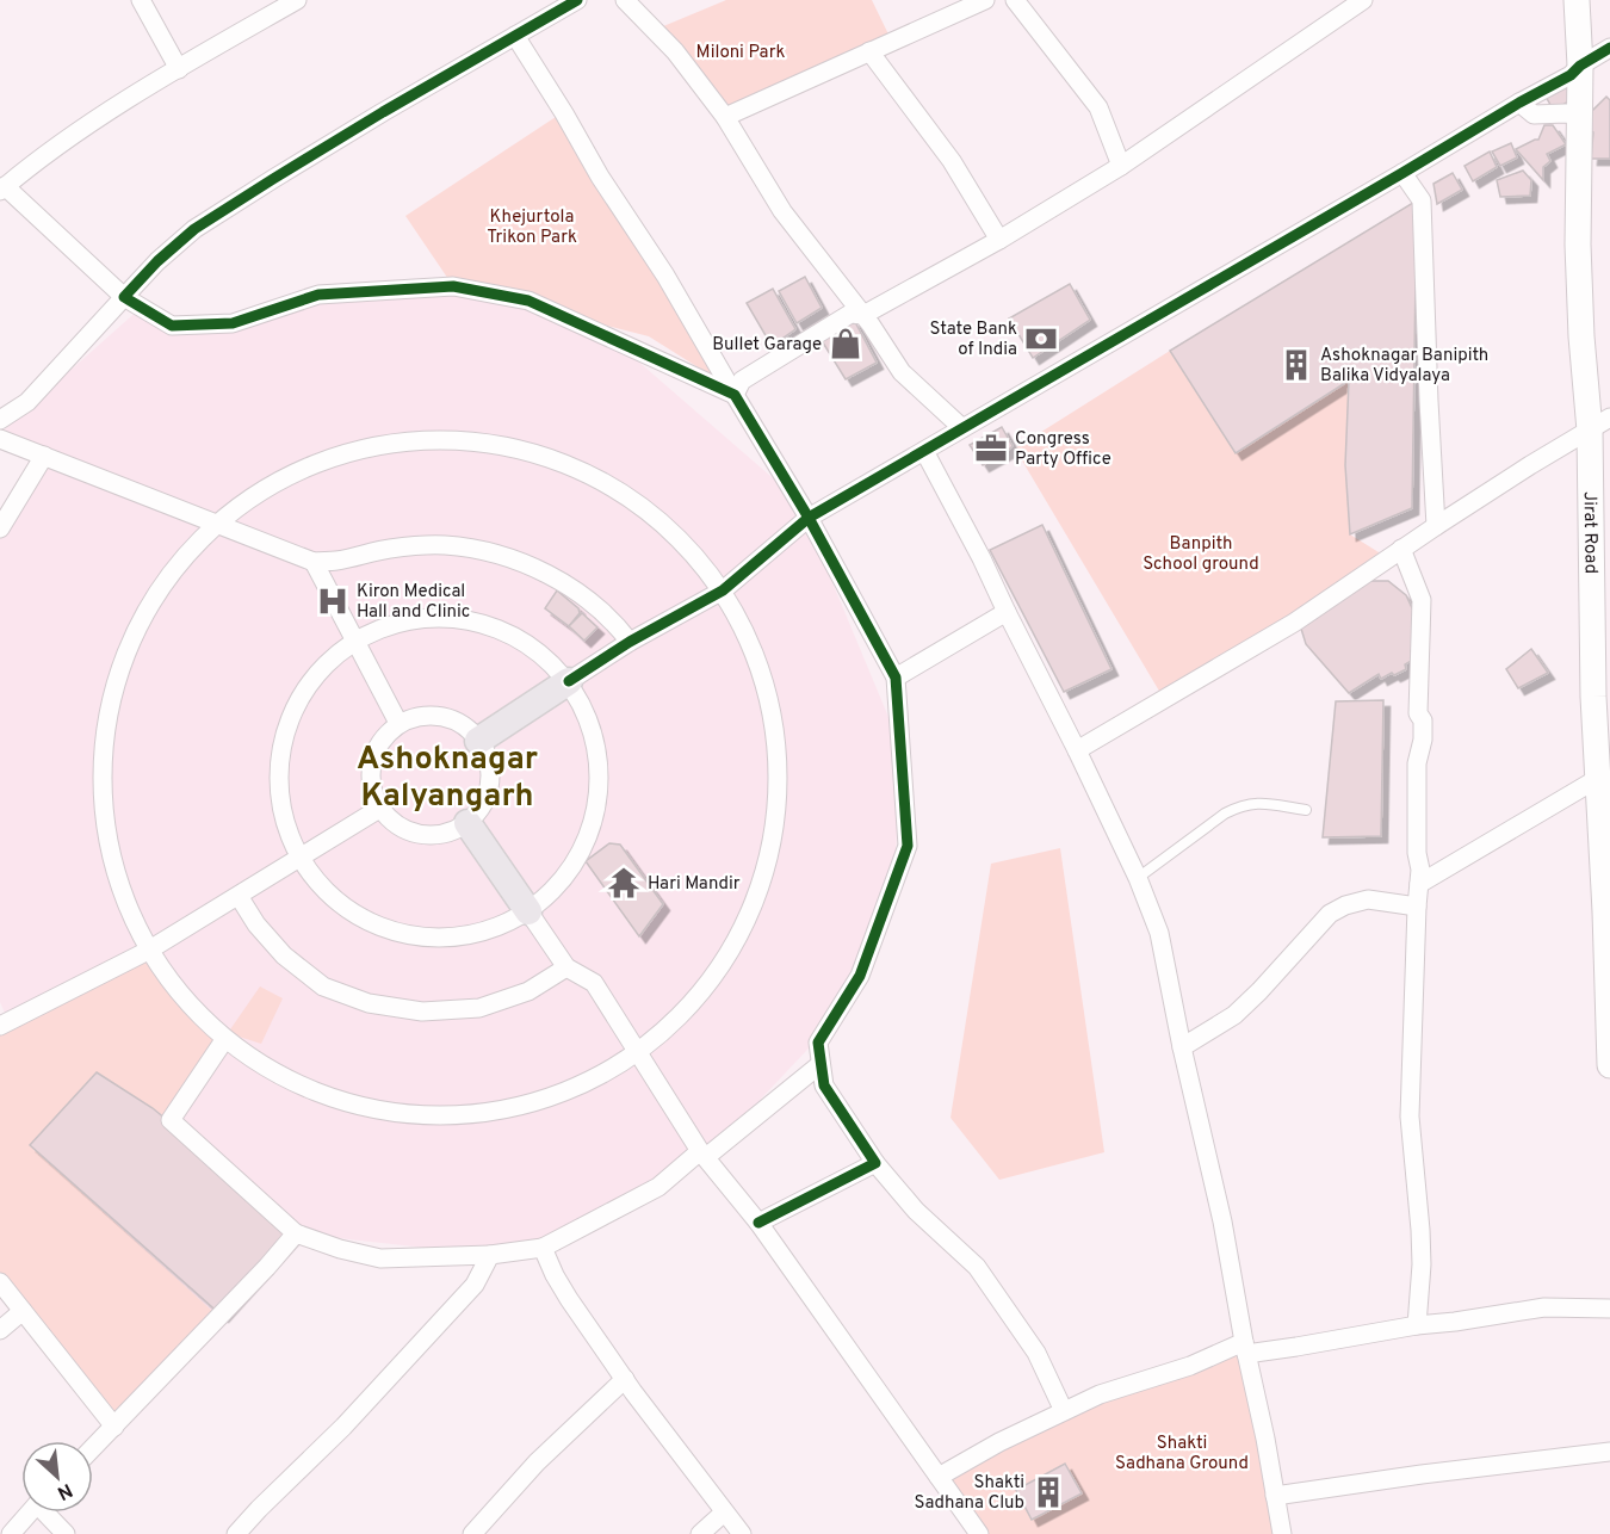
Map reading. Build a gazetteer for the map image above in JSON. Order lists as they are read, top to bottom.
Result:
{
  "streets": {
    "main road": ["Jirat Road"]
  },
  "districts": ["Ashoknagar Kalyangarh"],
  "parks": [
    "Miloni Park",
    "Khejurtola Trikon Park",
    "Banpith School ground",
    "Shakti Sadhana Ground"
  ],
  "places": {
    "bank": ["State Bank of India"],
    "shop": ["Bullet Garage"],
    "building": ["Ashoknagar Banipith Balika Vidyalaya", "Shakti Sadhana Club"],
    "office": ["Congress Party Office"],
    "hospital": ["Kiron Medical Hall and Clinic"],
    "temple": ["Hari Mandir"]
  },
  "north": "bottom right"
}
